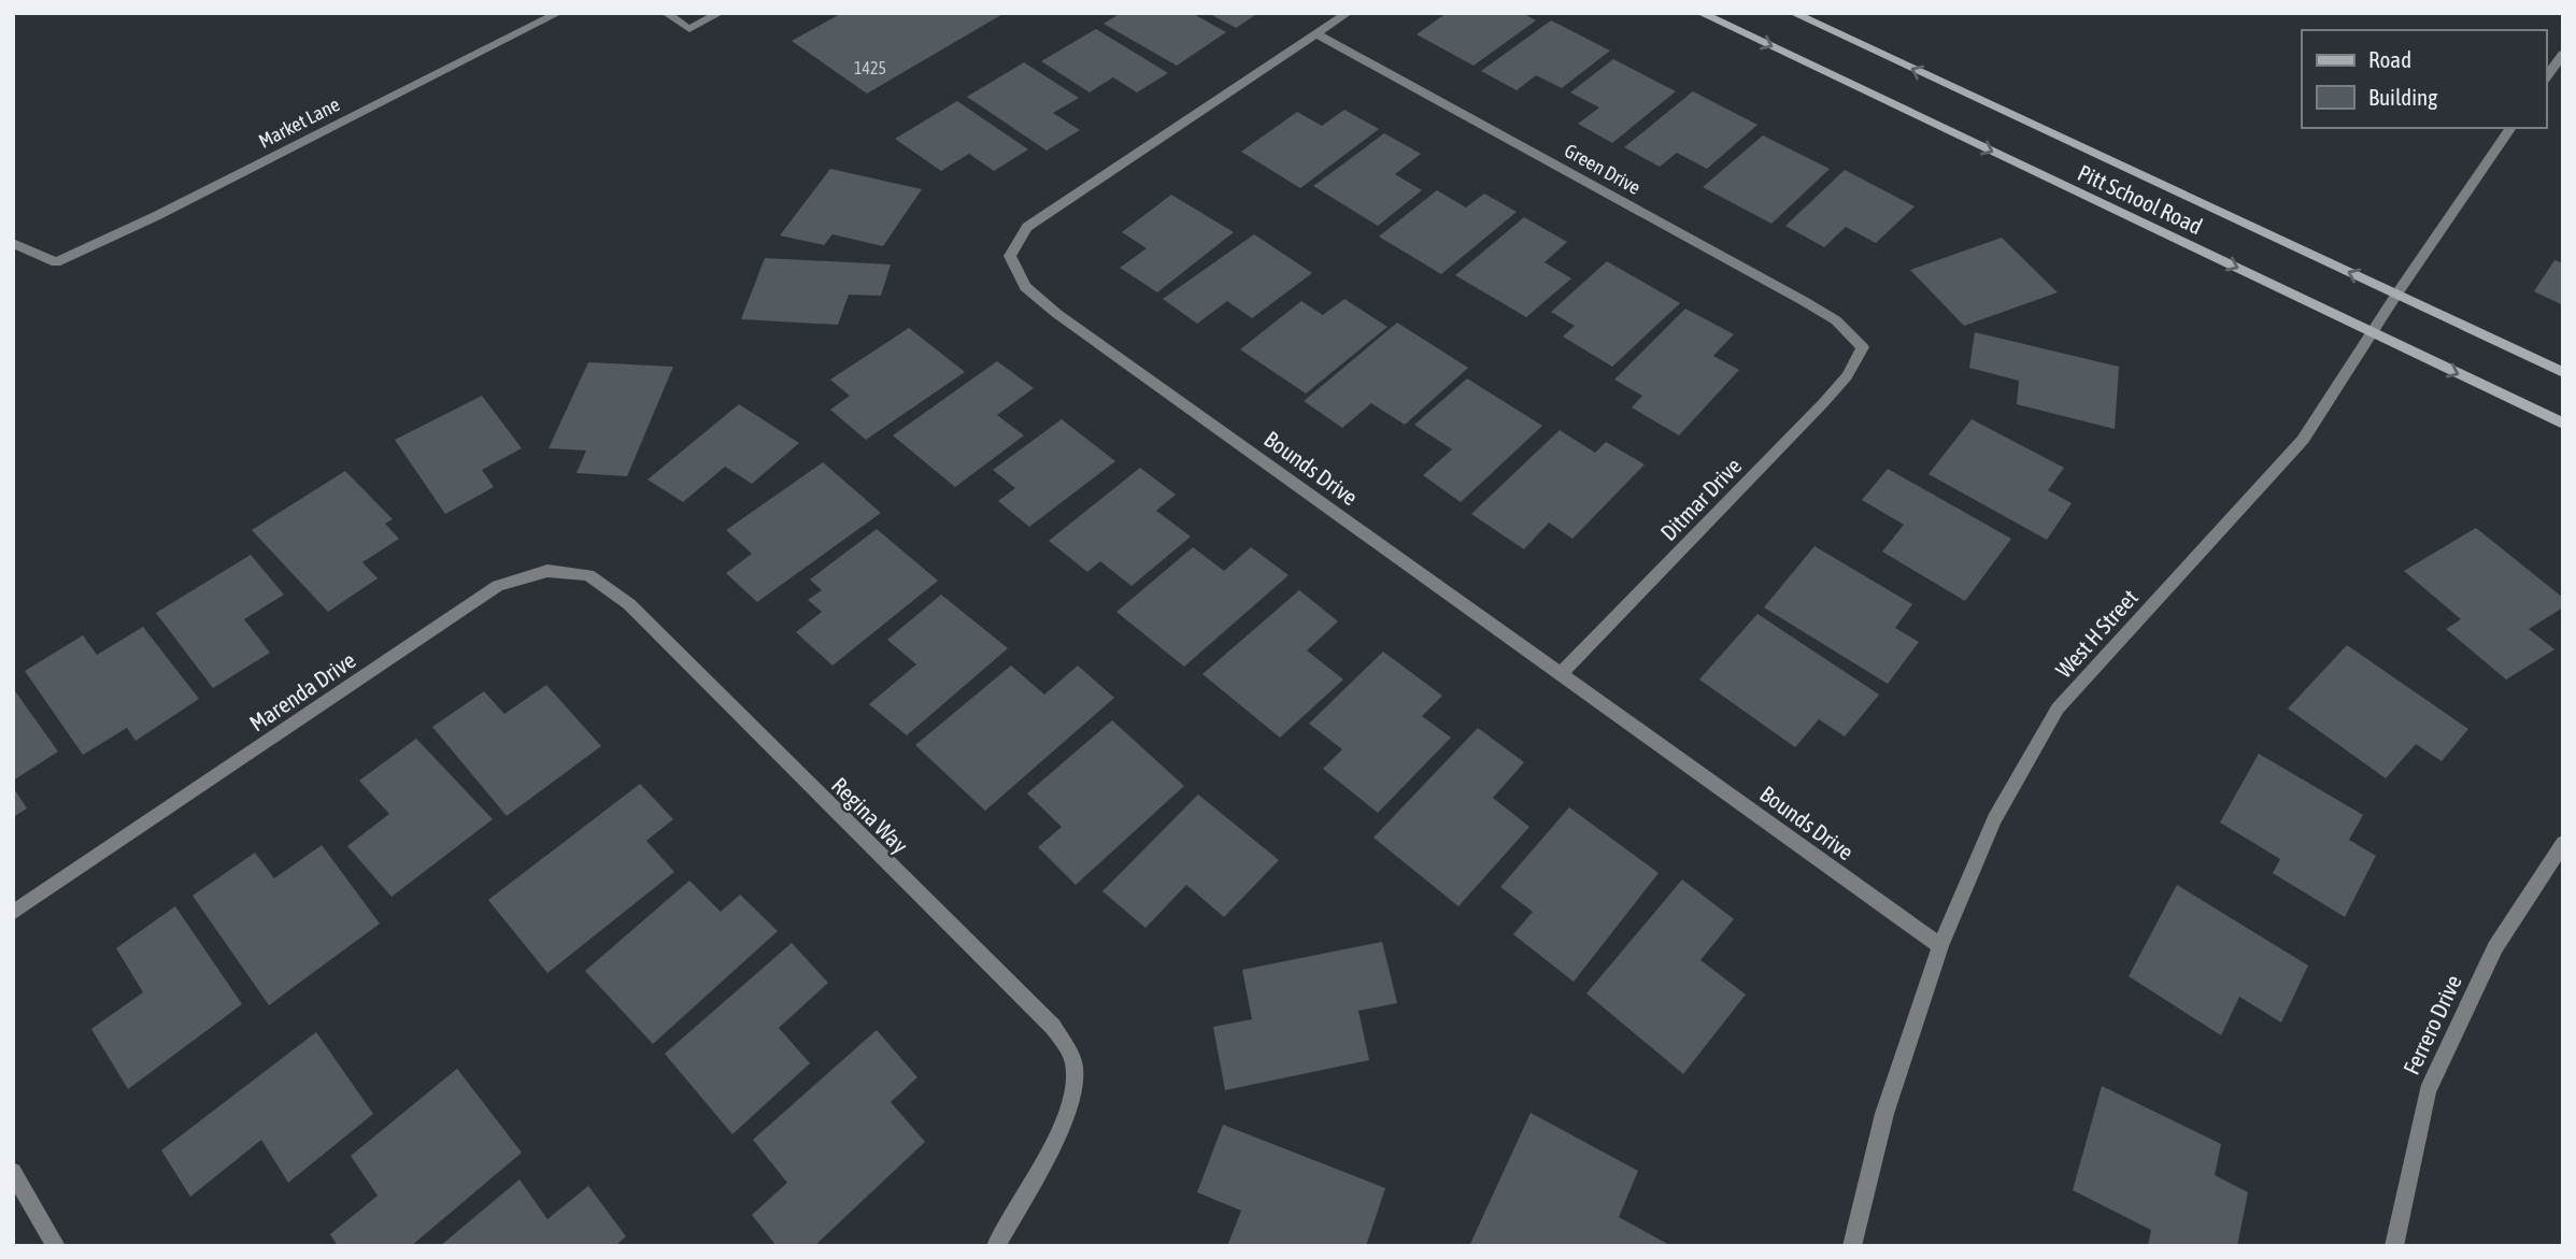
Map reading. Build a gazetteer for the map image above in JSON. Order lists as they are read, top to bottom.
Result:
{
  "streets": {
    "main road": ["Pitt School Road"],
    "street": [
      "Market Lane",
      "Green Drive",
      "Bounds Drive",
      "Ditmar Drive",
      "West H Street",
      "Marenda Drive",
      "Regina Way",
      "Ferrero Drive"
    ]
  },
  "crossings": [
    ["Green Drive", "Bounds Drive"],
    ["Green Drive", "Ditmar Drive"],
    ["Pitt School Road", "West H Street"],
    ["Bounds Drive", "Ditmar Drive"],
    ["Bounds Drive", "West H Street"],
    ["Marenda Drive", "Regina Way"]
  ],
  "house_numbers": ["1425"],
  "legend": ["Road", "Building"]
}
